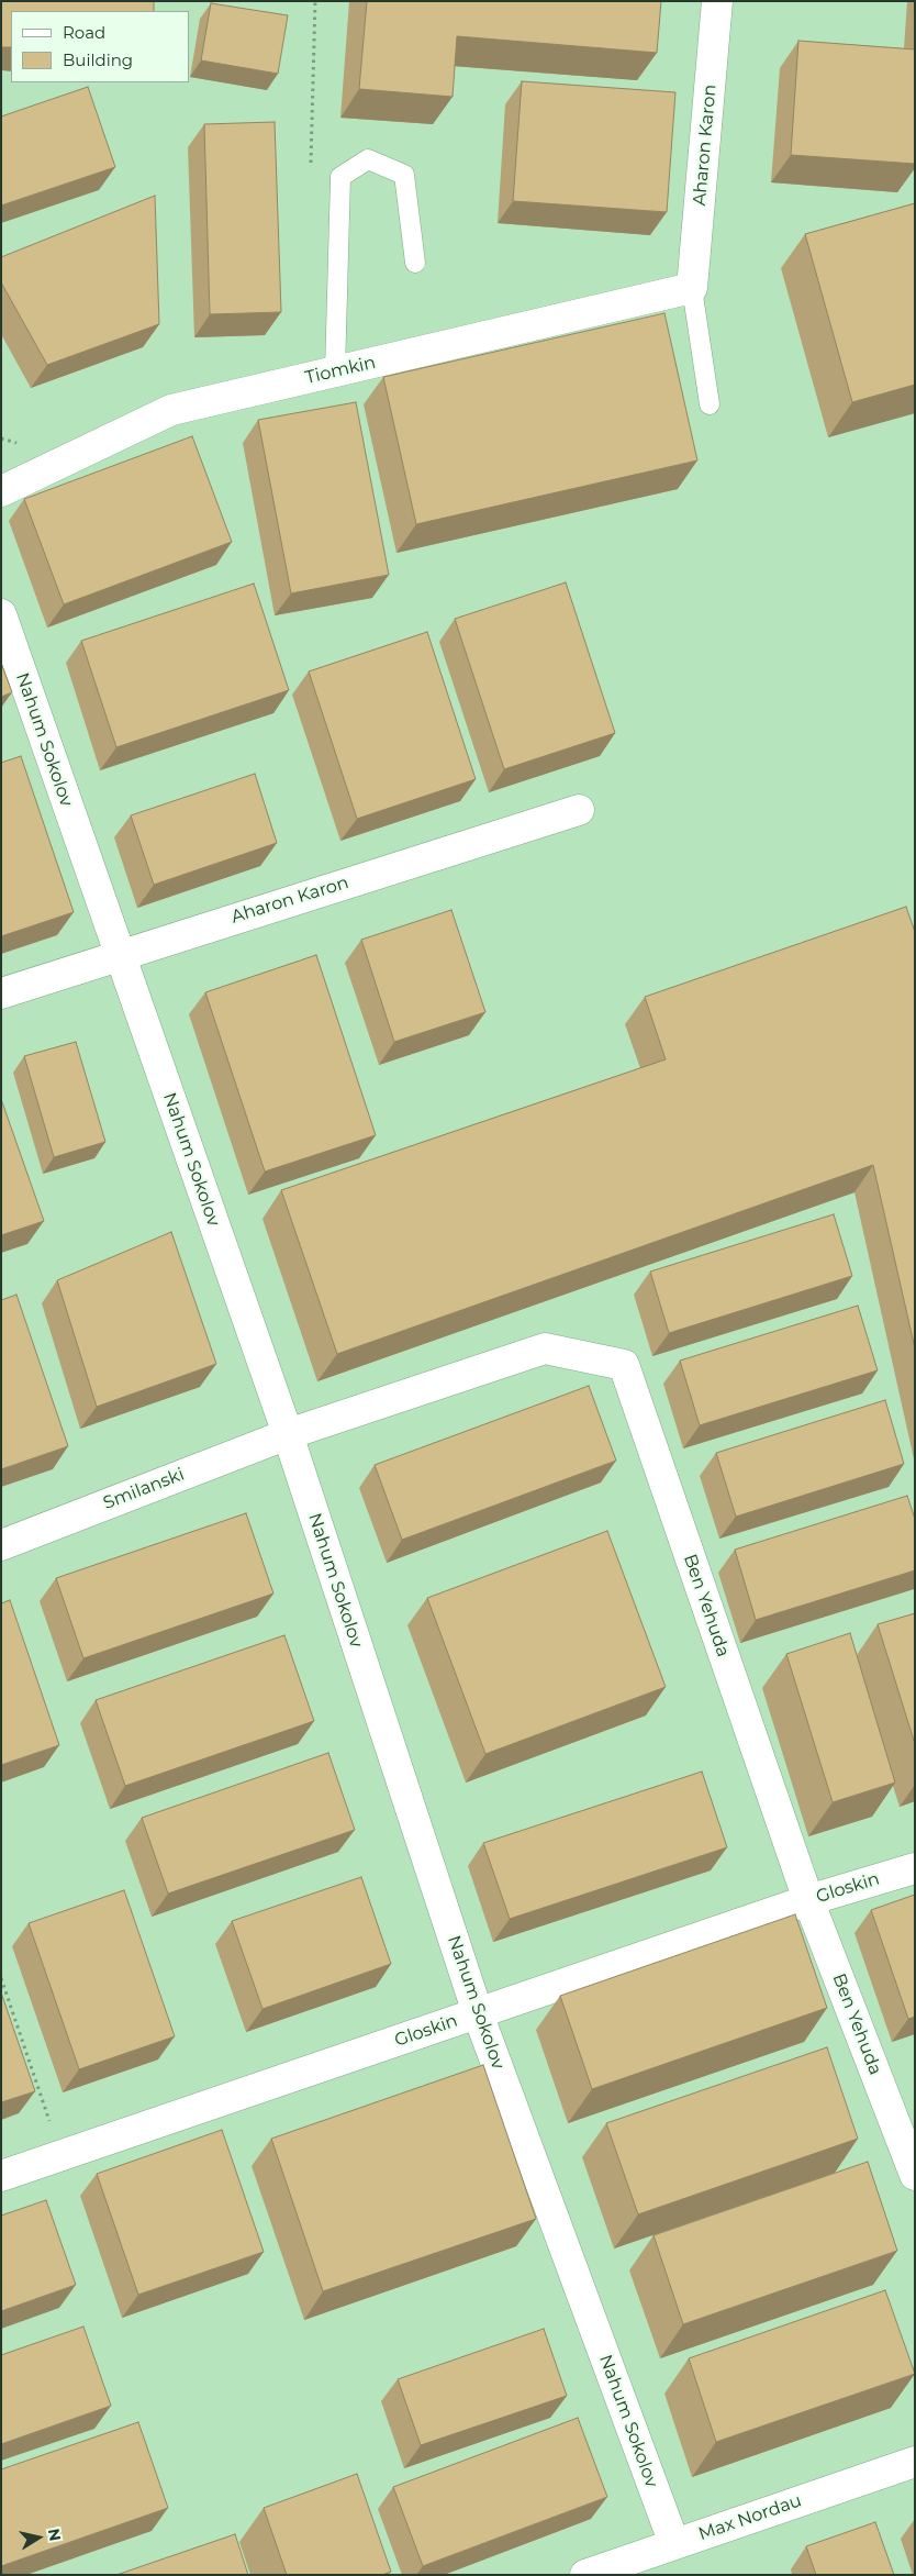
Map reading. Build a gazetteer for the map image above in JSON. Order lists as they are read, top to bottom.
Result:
{
  "streets": {
    "street": [
      "Aharon Karon",
      "Tiomkin",
      "Nahum Sokolov",
      "Smilanski",
      "Ben Yehuda",
      "Gloskin",
      "Max Nordau"
    ]
  },
  "crossings": [
    ["Aharon Karon", "Tiomkin"],
    ["Aharon Karon", "Nahum Sokolov"],
    ["Nahum Sokolov", "Smilanski"],
    ["Nahum Sokolov", "Ben Yehuda"],
    ["Nahum Sokolov", "Gloskin"],
    ["Nahum Sokolov", "Max Nordau"],
    ["Smilanski", "Ben Yehuda"],
    ["Ben Yehuda", "Gloskin"]
  ],
  "legend": ["Road", "Building"],
  "north": "right"
}
